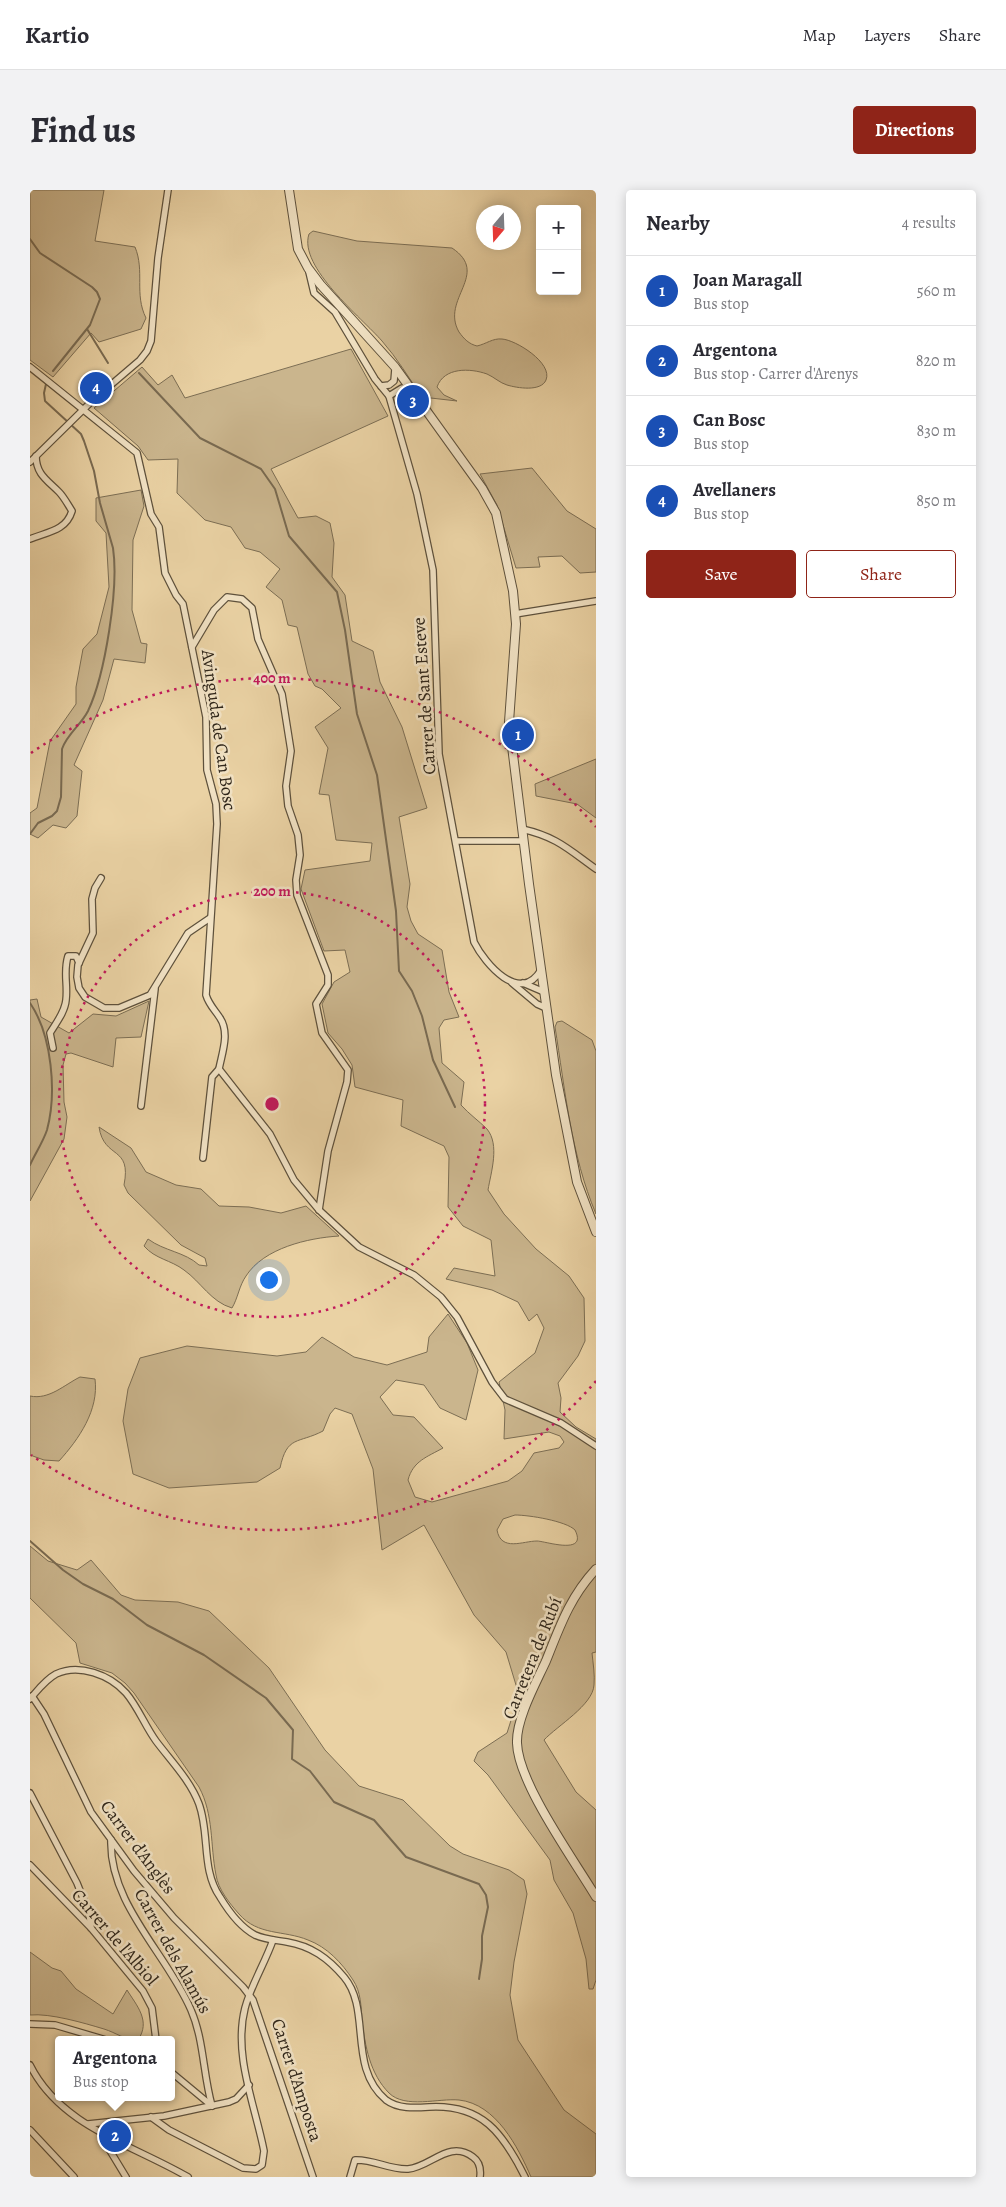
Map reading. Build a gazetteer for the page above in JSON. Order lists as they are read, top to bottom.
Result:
{
  "streets": {
    "street": [
      "Carrer de Sant Esteve",
      "Avinguda de Can Bosc",
      "Carretera de Rubí",
      "Carrer d'Anglès",
      "Carrer de l'Albiol",
      "Carrer dels Alamús",
      "Carrer d'Amposta"
    ]
  },
  "crossings": [
    ["Carrer d'Anglès", "Carrer dels Alamús"],
    ["Carrer d'Anglès", "Carrer d'Amposta"]
  ],
  "north": "bottom",
  "page": {
    "header": "Kartio",
    "nav": ["Map", "Layers", "Share"],
    "title": "Find us",
    "buttons": [
      "Directions",
      ["Save", "Share"]
    ],
    "heading": ["Nearby", "4 results"],
    "map_buttons": ["+", "−"],
    "list": [
      {
        "mark": "1",
        "name": "Joan Maragall",
        "note": "Bus stop",
        "value": "560 m"
      },
      {
        "mark": "2",
        "name": "Argentona",
        "note": "Bus stop · Carrer d'Arenys",
        "value": "820 m"
      },
      {
        "mark": "3",
        "name": "Can Bosc",
        "note": "Bus stop",
        "value": "830 m"
      },
      {
        "mark": "4",
        "name": "Avellaners",
        "note": "Bus stop",
        "value": "850 m"
      }
    ],
    "pins": [
      "4",
      "3",
      "1",
      "2"
    ],
    "popup": ["Argentona", "Bus stop"]
  },
  "rings": ["400 m", "200 m"]
}
